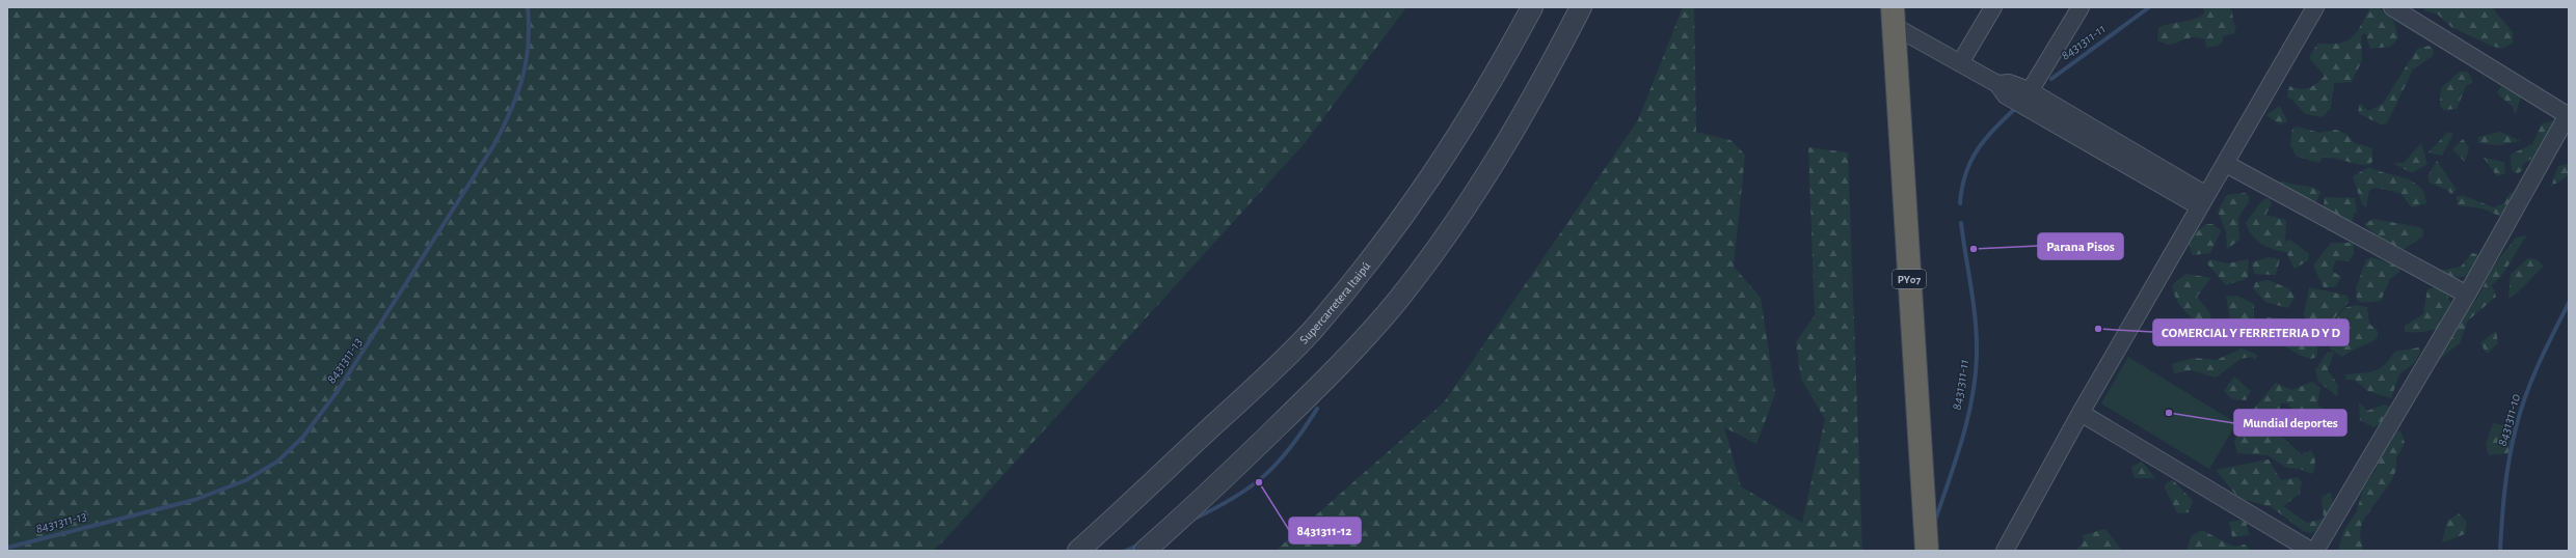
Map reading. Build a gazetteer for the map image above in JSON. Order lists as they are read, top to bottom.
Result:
{
  "streets": {
    "highway": ["PY07"],
    "street": ["Supercarretera Itaipú"]
  },
  "water": ["8431311-11", "8431311-13", "8431311-10"],
  "places": [
    "Parana Pisos",
    "COMERCIAL Y FERRETERIA D Y D",
    "Mundial deportes",
    "8431311-12"
  ]
}
